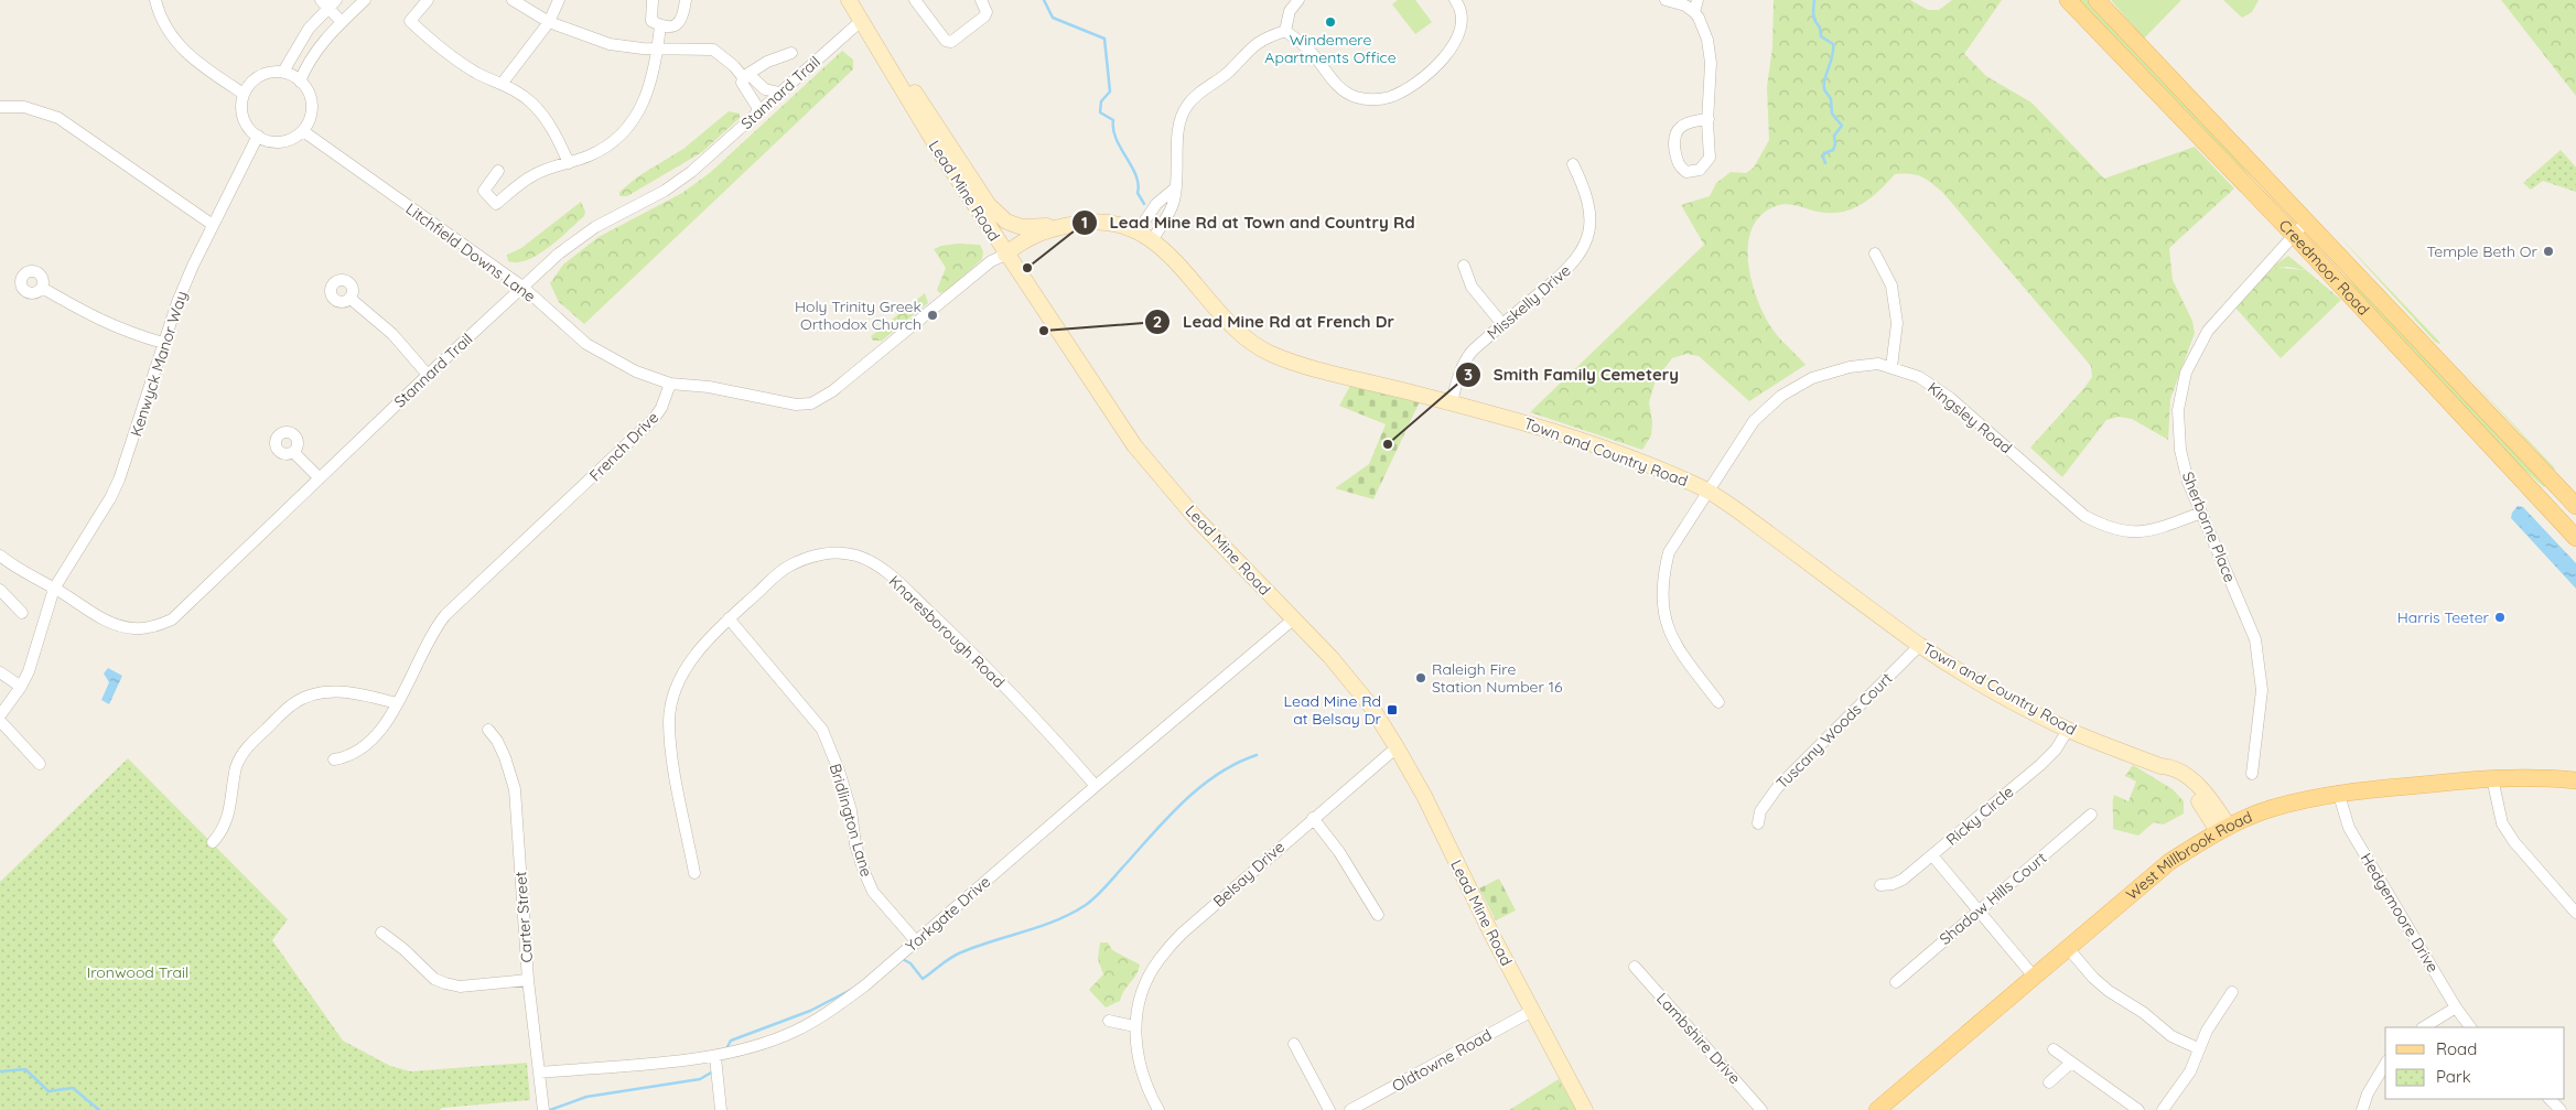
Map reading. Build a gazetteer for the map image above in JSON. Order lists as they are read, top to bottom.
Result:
{
  "streets": {
    "main road": ["Creedmoor Road", "West Millbrook Road"],
    "street": [
      "Stannard Trail",
      "Lead Mine Road",
      "Litchfield Downs Lane",
      "Misskelly Drive",
      "Kenwyck Manor Way",
      "Kingsley Road",
      "French Drive",
      "Town and Country Road",
      "Sherborne Place",
      "Knaresborough Road",
      "Tuscany Woods Court",
      "Ricky Circle",
      "Bridlington Lane",
      "Belsay Drive",
      "Shadow Hills Court",
      "Hedgemoore Drive",
      "Yorkgate Drive",
      "Carter Street",
      "Lambshire Drive",
      "Oldtowne Road"
    ]
  },
  "crossings": [
    ["Stannard Trail", "Lead Mine Road"],
    ["Stannard Trail", "Litchfield Downs Lane"],
    ["Stannard Trail", "Kenwyck Manor Way"],
    ["Lead Mine Road", "Town and Country Road"],
    ["Lead Mine Road", "Belsay Drive"],
    ["Lead Mine Road", "Yorkgate Drive"],
    ["Lead Mine Road", "Oldtowne Road"],
    ["Litchfield Downs Lane", "Kenwyck Manor Way"],
    ["Litchfield Downs Lane", "French Drive"],
    ["Creedmoor Road", "Sherborne Place"],
    ["Misskelly Drive", "Town and Country Road"],
    ["Kingsley Road", "Town and Country Road"],
    ["Kingsley Road", "Sherborne Place"],
    ["Town and Country Road", "Tuscany Woods Court"],
    ["Town and Country Road", "Ricky Circle"],
    ["Town and Country Road", "West Millbrook Road"],
    ["Knaresborough Road", "Bridlington Lane"],
    ["Knaresborough Road", "Yorkgate Drive"],
    ["Bridlington Lane", "Yorkgate Drive"],
    ["West Millbrook Road", "Hedgemoore Drive"],
    ["Yorkgate Drive", "Carter Street"]
  ],
  "parks": ["Ironwood Trail"],
  "places": {
    "other": [
      "Windemere Apartments Office",
      "Temple Beth Or",
      "Lead Mine Rd at Town and Country Rd",
      "Holy Trinity Greek Orthodox Church",
      "Lead Mine Rd at French Dr",
      "Smith Family Cemetery",
      "Harris Teeter",
      "Raleigh Fire Station Number 16"
    ],
    "transit": ["Lead Mine Rd at Belsay Dr"]
  },
  "legend": ["Road", "Park"]
}
